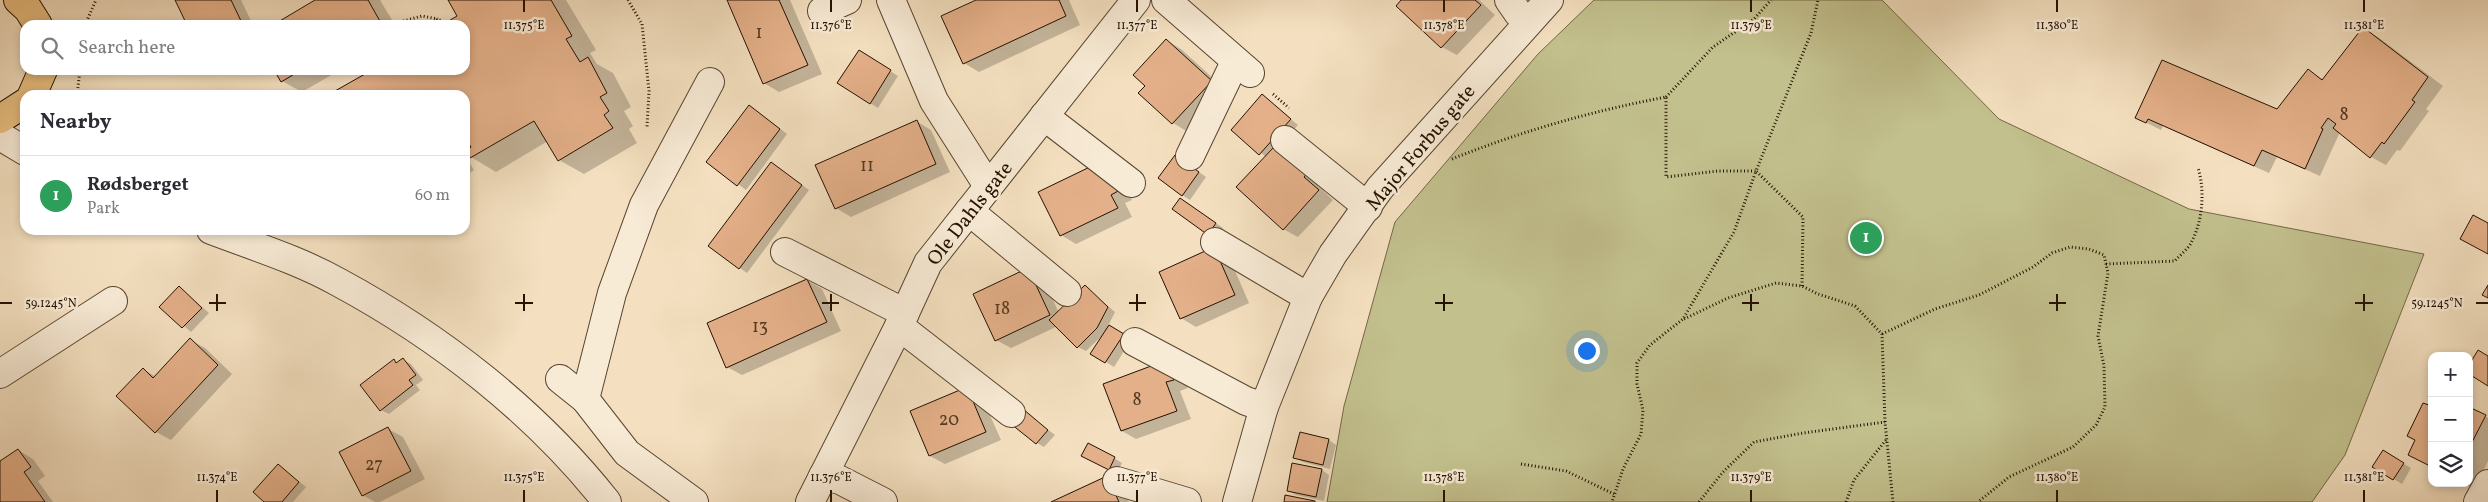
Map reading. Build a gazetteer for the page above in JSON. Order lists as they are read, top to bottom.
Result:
{
  "streets": {
    "street": ["Major Forbus gate", "Ole Dahls gate"]
  },
  "house_numbers": [
    "1",
    "8",
    "11",
    "18",
    "13",
    "8",
    "20",
    "27"
  ],
  "page": {
    "search": "Search here",
    "heading": "Nearby",
    "list": [
      {
        "mark": "1",
        "name": "Rødsberget",
        "note": "Park",
        "value": "60 m"
      }
    ],
    "pins": "1",
    "map_buttons": ["+", "−"]
  },
  "coordinates": [
    "11.375°E",
    "11.376°E",
    "11.377°E",
    "11.378°E",
    "11.379°E",
    "11.380°E",
    "11.381°E",
    "59.1245°N",
    "11.374°E"
  ]
}
